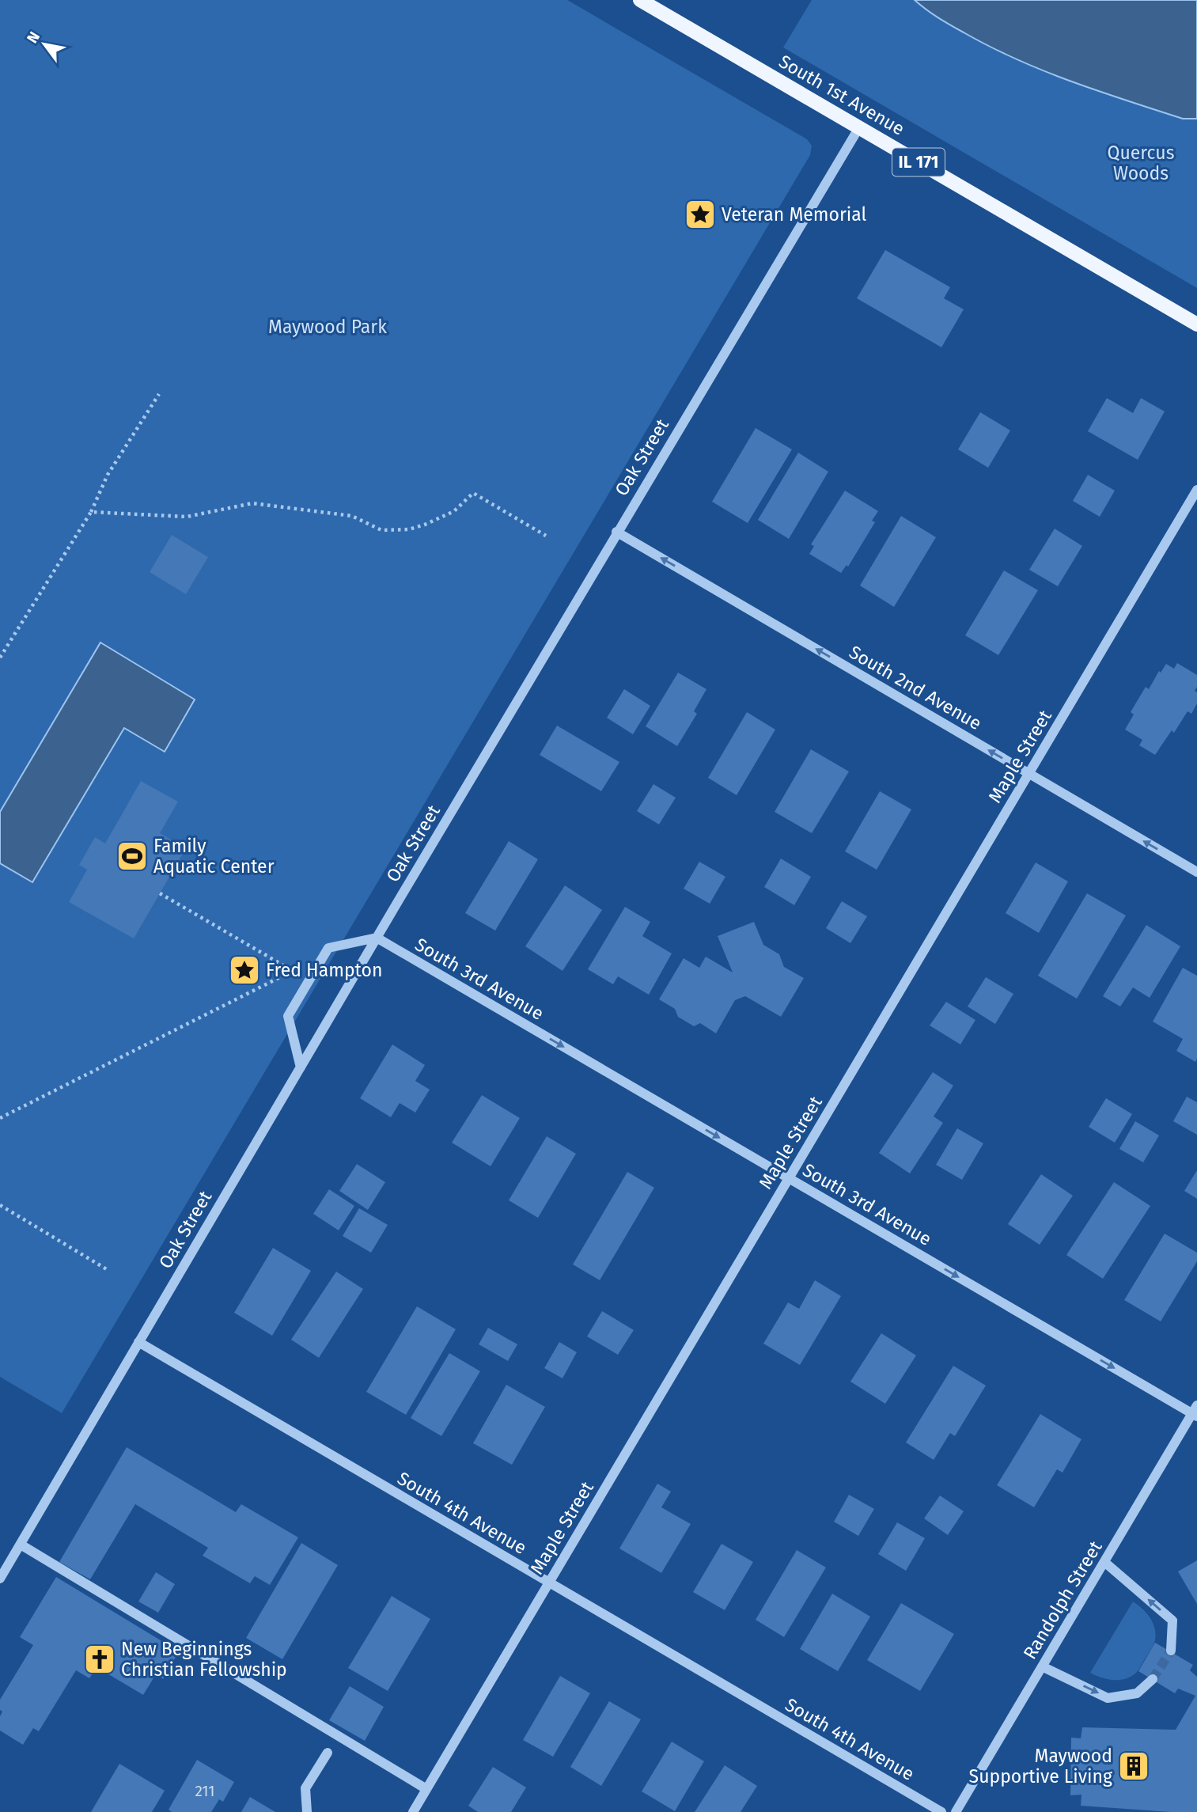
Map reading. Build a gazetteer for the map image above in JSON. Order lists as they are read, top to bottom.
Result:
{
  "streets": {
    "main road": ["South 1st Avenue", "IL 171"],
    "street": [
      "Oak Street",
      "South 2nd Avenue",
      "Maple Street",
      "South 3rd Avenue",
      "South 4th Avenue",
      "Randolph Street"
    ]
  },
  "crossings": [
    ["South 1st Avenue", "Oak Street"],
    ["Oak Street", "South 2nd Avenue"],
    ["Oak Street", "South 3rd Avenue"],
    ["Oak Street", "South 4th Avenue"],
    ["South 2nd Avenue", "Maple Street"],
    ["Maple Street", "South 3rd Avenue"],
    ["Maple Street", "South 4th Avenue"],
    ["South 3rd Avenue", "Randolph Street"]
  ],
  "one_way": ["South 2nd Avenue", "South 3rd Avenue"],
  "parks": ["Quercus Woods", "Maywood Park"],
  "places": {
    "place": ["Veteran Memorial", "Fred Hampton"],
    "sports": ["Family Aquatic Center"],
    "church": ["New Beginnings Christian Fellowship"],
    "building": ["Maywood Supportive Living"]
  },
  "house_numbers": ["211"],
  "north": "top left"
}
